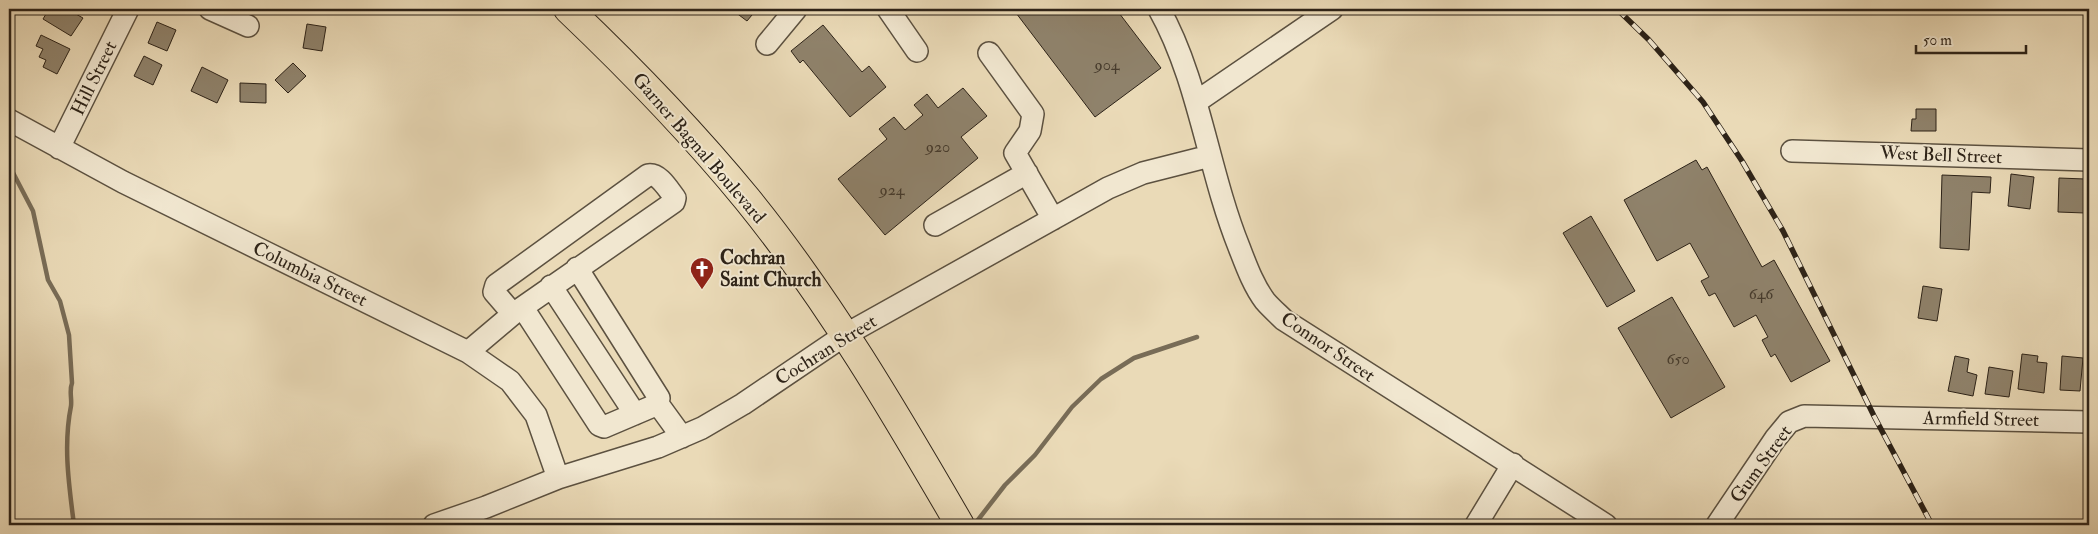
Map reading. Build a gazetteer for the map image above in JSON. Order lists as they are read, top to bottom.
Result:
{
  "streets": {
    "highway": ["Garner Bagnal Boulevard"],
    "street": [
      "Hill Street",
      "West Bell Street",
      "Columbia Street",
      "Connor Street",
      "Cochran Street",
      "Armfield Street",
      "Gum Street"
    ]
  },
  "crossings": [
    ["Hill Street", "Columbia Street"],
    ["Garner Bagnal Boulevard", "Cochran Street"],
    ["Columbia Street", "Cochran Street"],
    ["Connor Street", "Cochran Street"],
    ["Armfield Street", "Gum Street"]
  ],
  "places": {
    "church": ["Cochran Saint Church"]
  },
  "house_numbers": [
    "904",
    "920",
    "924",
    "646",
    "650"
  ],
  "scale_bar": "50 m"
}
